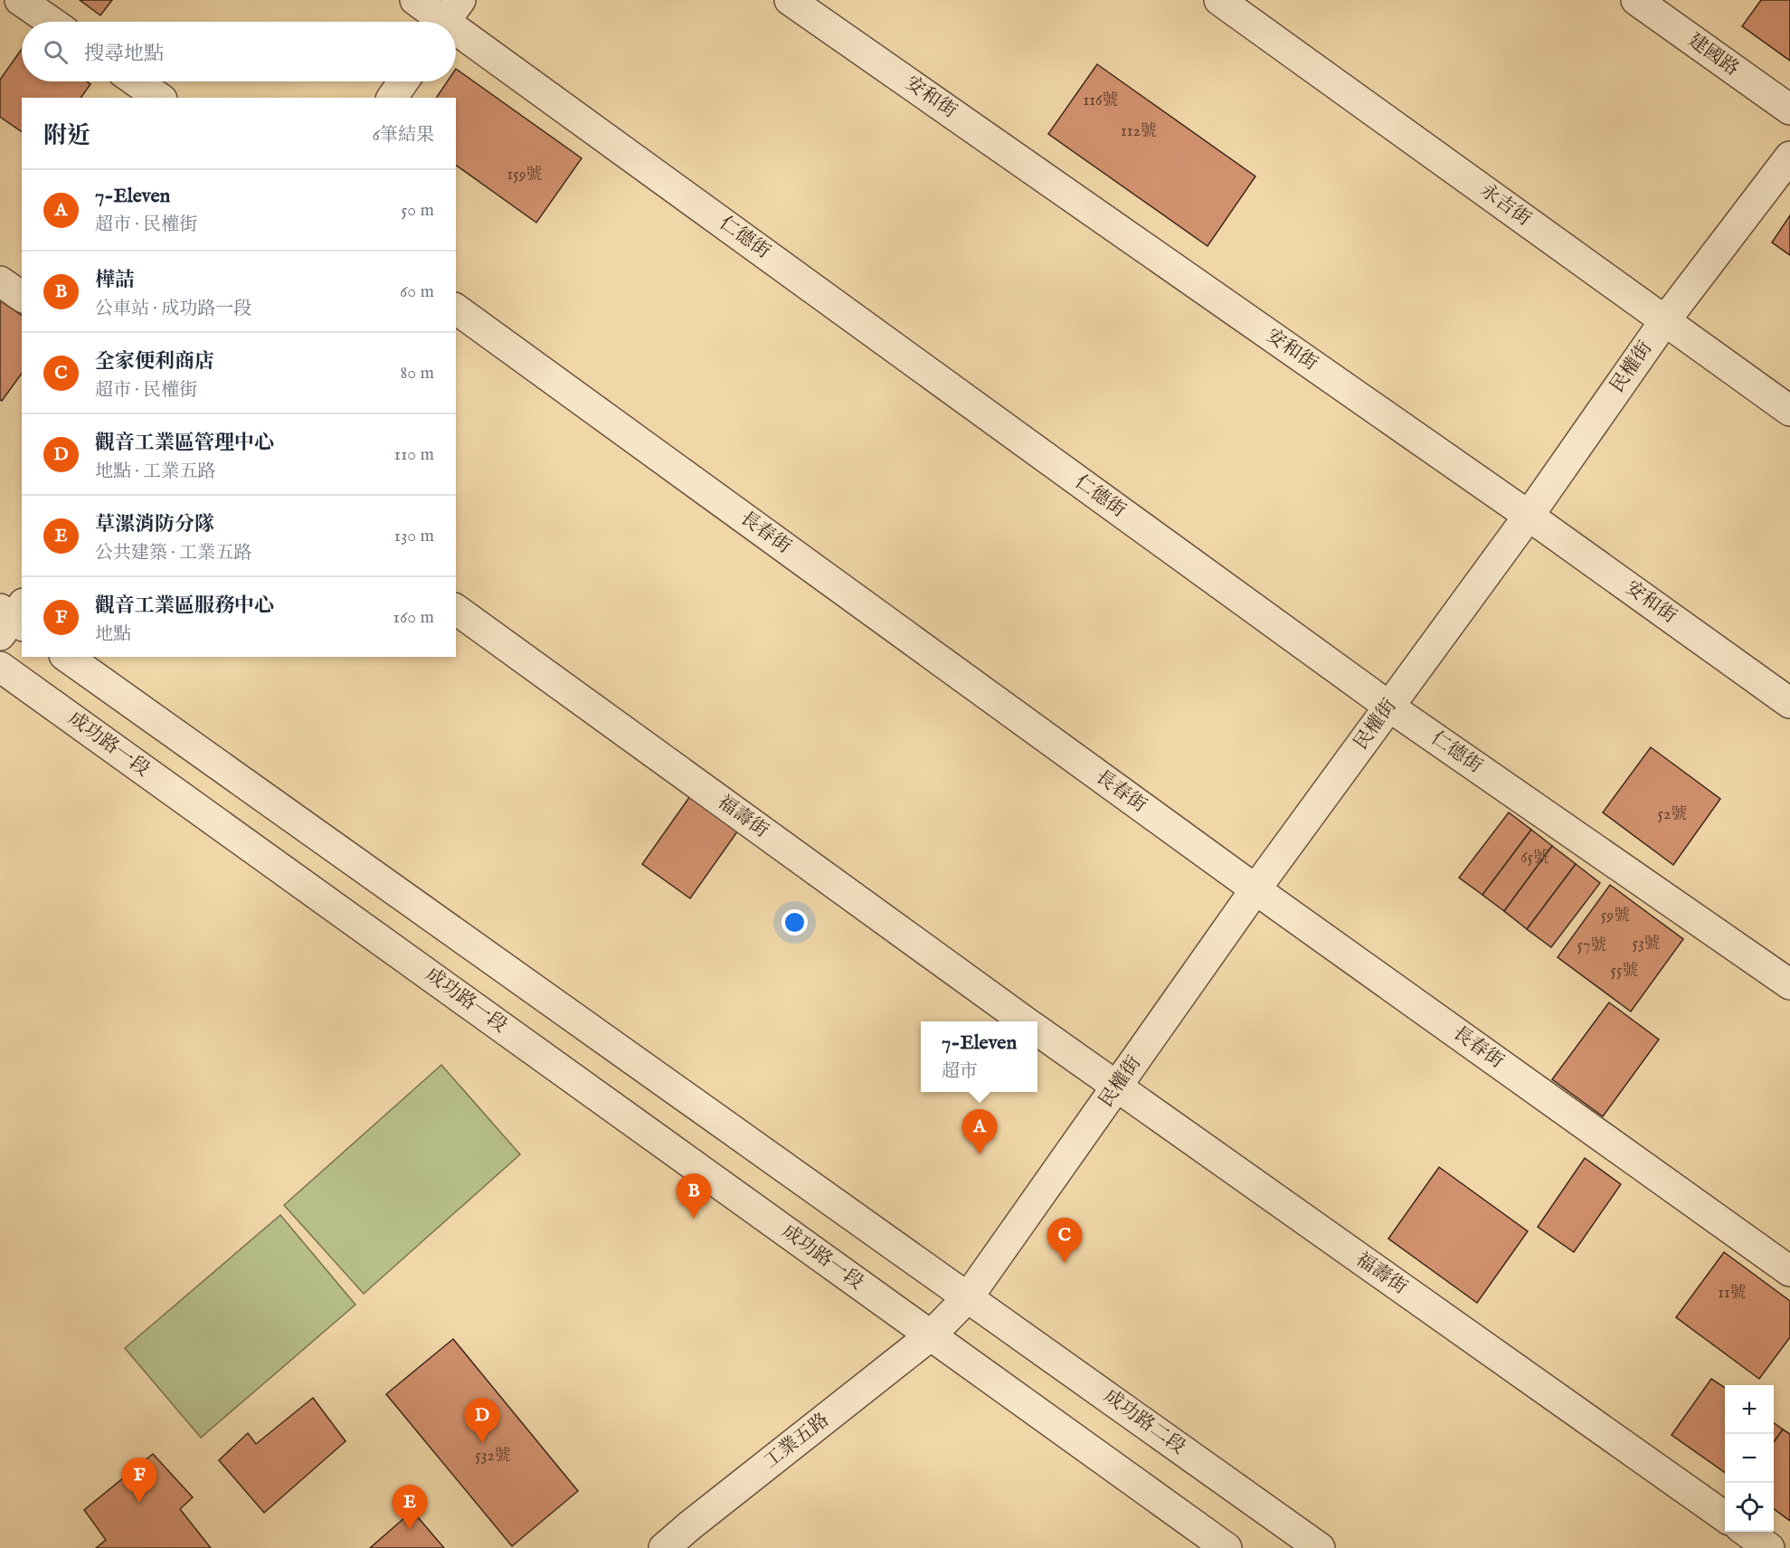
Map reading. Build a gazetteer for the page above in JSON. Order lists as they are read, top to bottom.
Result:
{
  "streets": {
    "street": [
      "建國路",
      "安和街",
      "永吉街",
      "仁德街",
      "民權街",
      "長春街",
      "成功路一段",
      "福壽街",
      "成功路二段",
      "工業五路"
    ]
  },
  "crossings": [
    ["安和街", "民權街"],
    ["永吉街", "民權街"],
    ["仁德街", "民權街"],
    ["民權街", "長春街"],
    ["民權街", "成功路一段"],
    ["民權街", "福壽街"],
    ["民權街", "成功路二段"],
    ["民權街", "工業五路"],
    ["成功路一段", "工業五路"]
  ],
  "house_numbers": [
    "116號",
    "112號",
    "159號",
    "52號",
    "65號",
    "59號",
    "53號",
    "57號",
    "55號",
    "11號",
    "532號"
  ],
  "page": {
    "search": "搜尋地點",
    "heading": ["附近", "6筆結果"],
    "list": [
      {
        "mark": "A",
        "name": "7-Eleven",
        "note": "超市 · 民權街",
        "value": "50 m"
      },
      {
        "mark": "B",
        "name": "樺詰",
        "note": "公車站 · 成功路一段",
        "value": "60 m"
      },
      {
        "mark": "C",
        "name": "全家便利商店",
        "note": "超市 · 民權街",
        "value": "80 m"
      },
      {
        "mark": "D",
        "name": "觀音工業區管理中心",
        "note": "地點 · 工業五路",
        "value": "110 m"
      },
      {
        "mark": "E",
        "name": "草漯消防分隊",
        "note": "公共建築 · 工業五路",
        "value": "130 m"
      },
      {
        "mark": "F",
        "name": "觀音工業區服務中心",
        "note": "地點",
        "value": "160 m"
      }
    ],
    "popup": ["7-Eleven", "超市"],
    "pins": [
      "A",
      "B",
      "C",
      "D",
      "F",
      "E"
    ],
    "map_buttons": ["+", "−"]
  }
}
